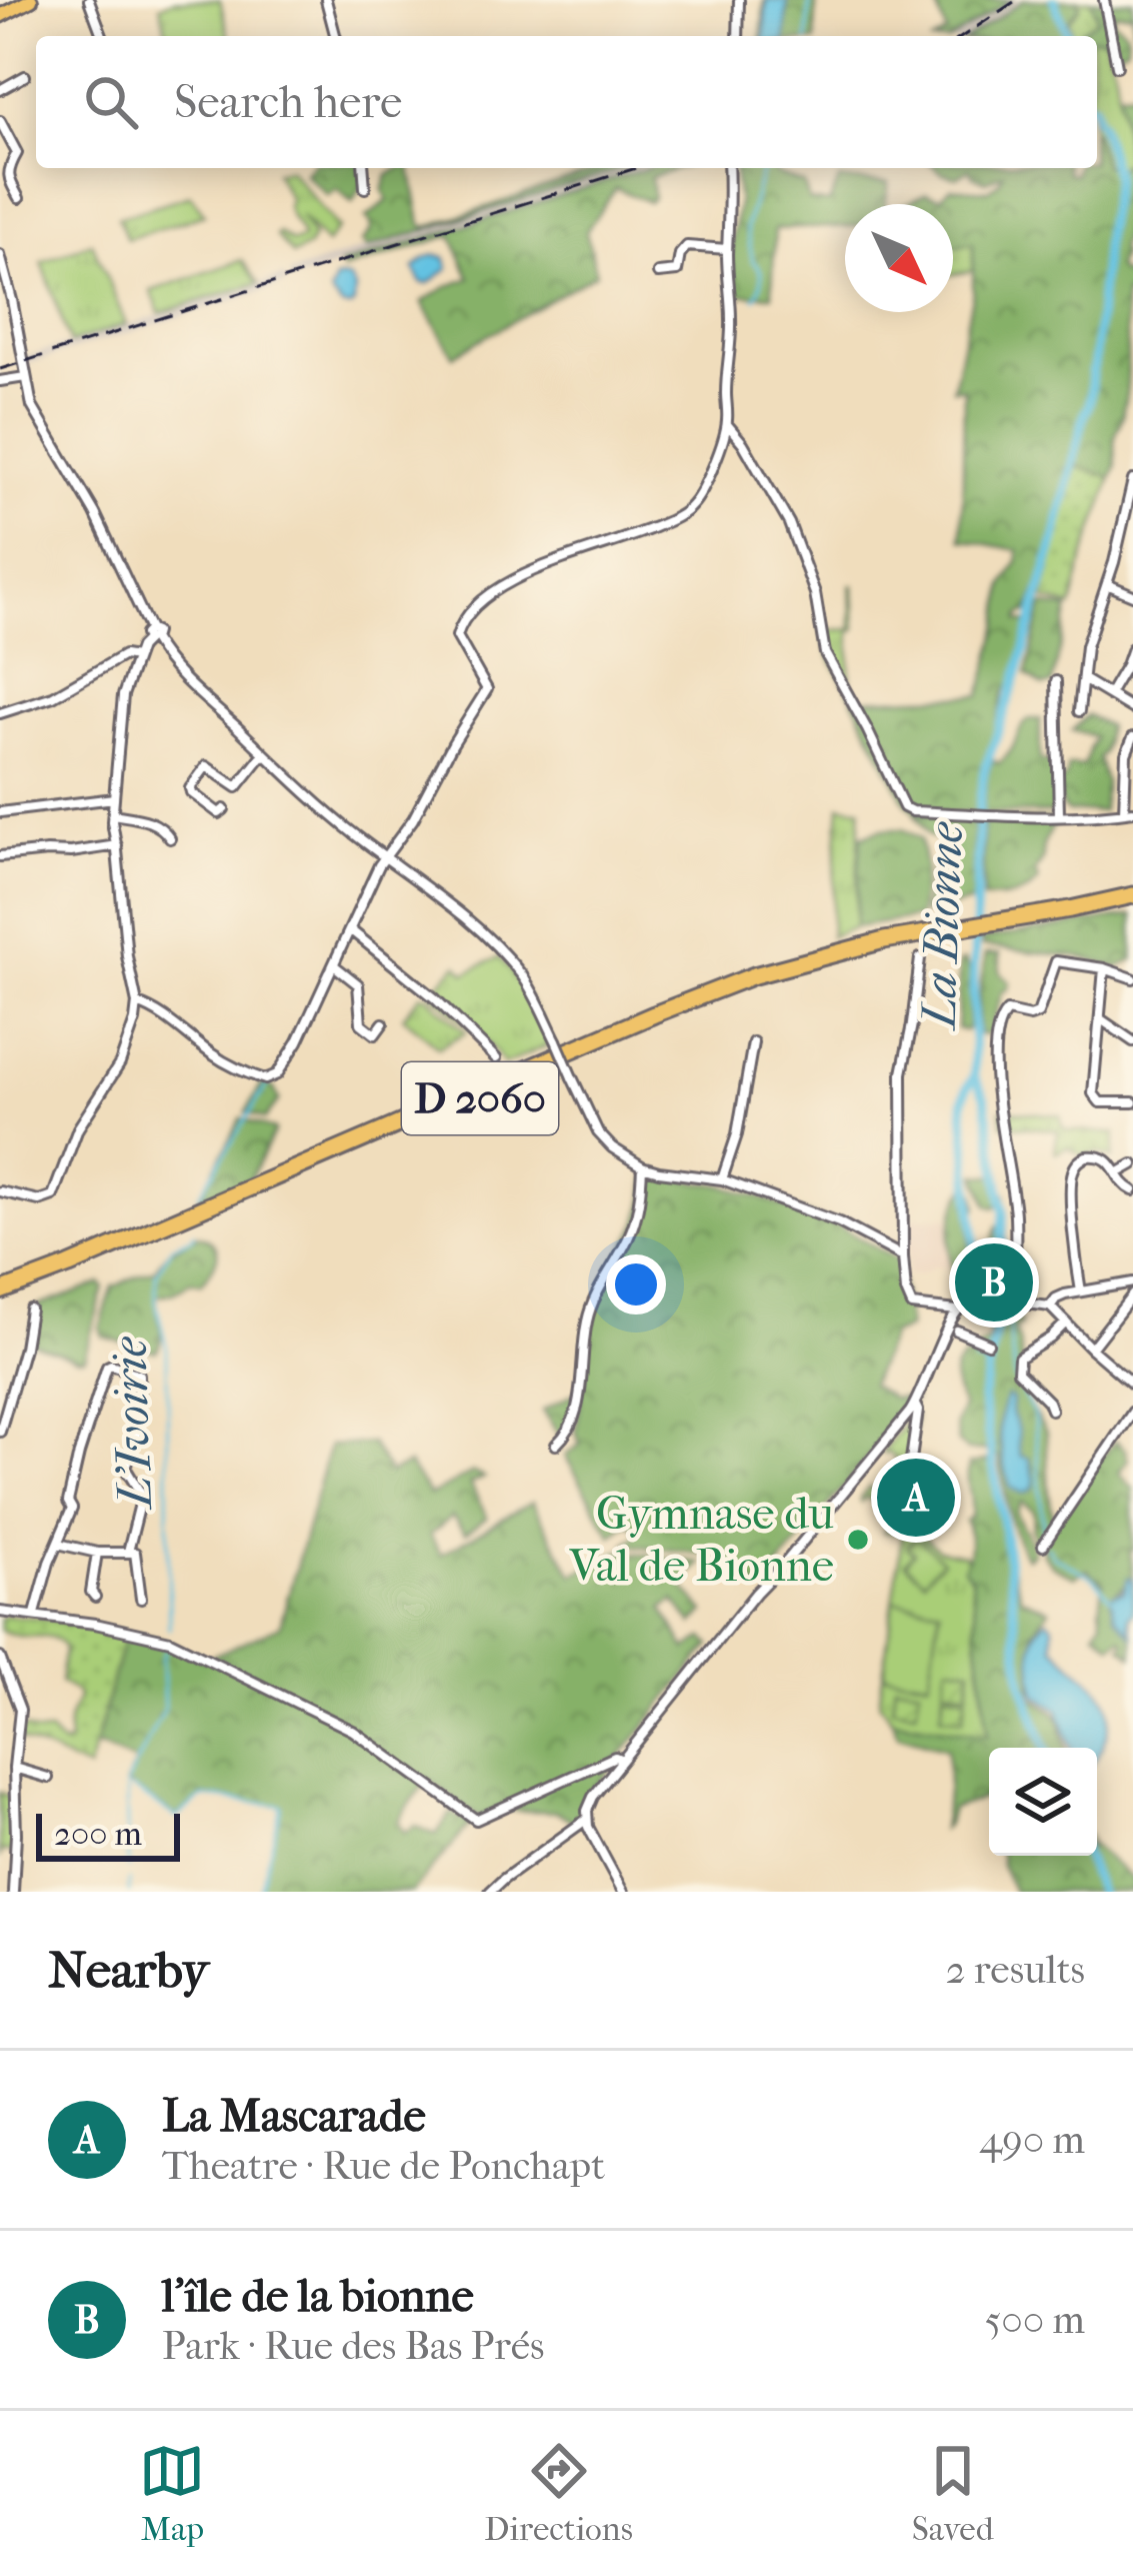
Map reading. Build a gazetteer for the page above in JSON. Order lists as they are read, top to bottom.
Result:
{
  "streets": {
    "highway": ["D 2060"]
  },
  "water": ["La Bionne", "L'Ivoirie"],
  "places": ["Gymnase du Val de Bionne"],
  "scale_bar": "200 m",
  "north": "bottom right",
  "page": {
    "search": "Search here",
    "pins": ["B", "A"],
    "scale": "200 m",
    "heading": ["Nearby", "2 results"],
    "list": [
      {
        "mark": "A",
        "name": "La Mascarade",
        "note": "Theatre · Rue de Ponchapt",
        "value": "490 m"
      },
      {
        "mark": "B",
        "name": "l'île de la bionne",
        "note": "Park · Rue des Bas Prés",
        "value": "500 m"
      }
    ],
    "nav": ["Map", "Directions", "Saved"]
  }
}
